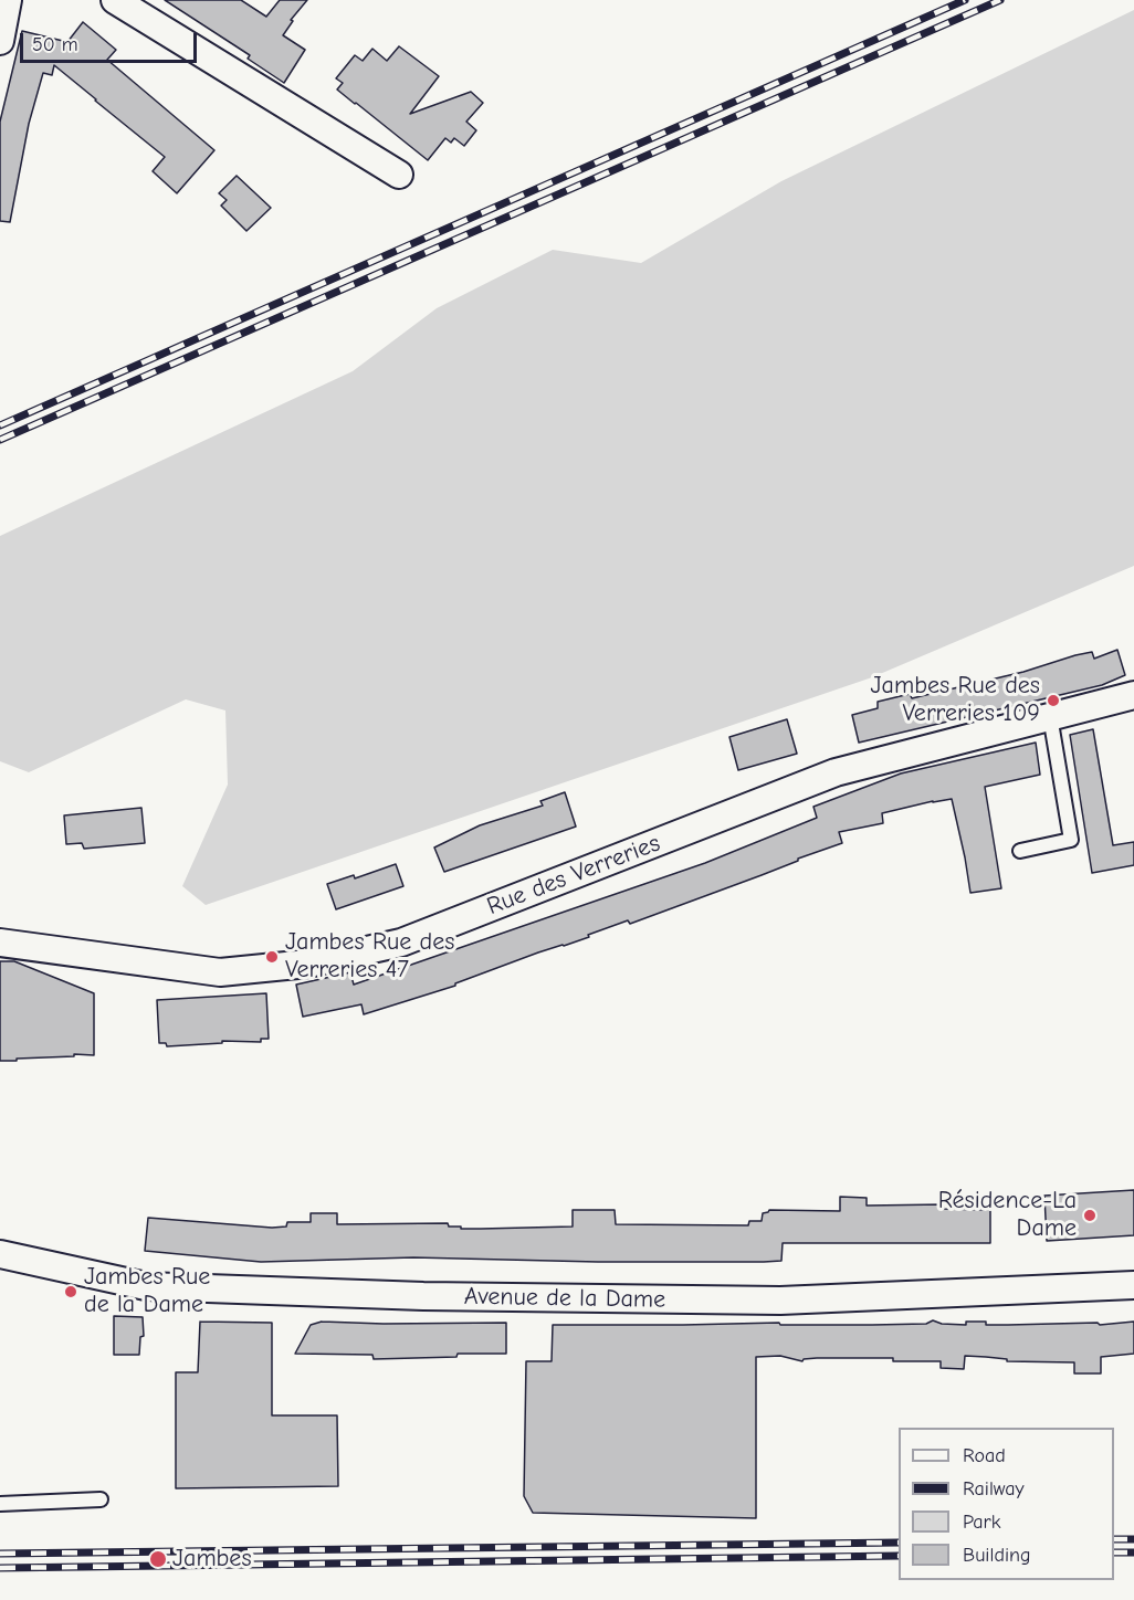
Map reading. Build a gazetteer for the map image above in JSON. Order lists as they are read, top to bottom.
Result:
{
  "streets": {
    "street": ["Rue des Verreries", "Avenue de la Dame"]
  },
  "places": [
    "Jambes Rue des Verreries 109",
    "Jambes Rue des Verreries 47",
    "Résidence-La Dame",
    "Jambes Rue de la Dame",
    "Jambes"
  ],
  "legend": [
    "Road",
    "Railway",
    "Park",
    "Building"
  ],
  "scale_bar": "50 m"
}
